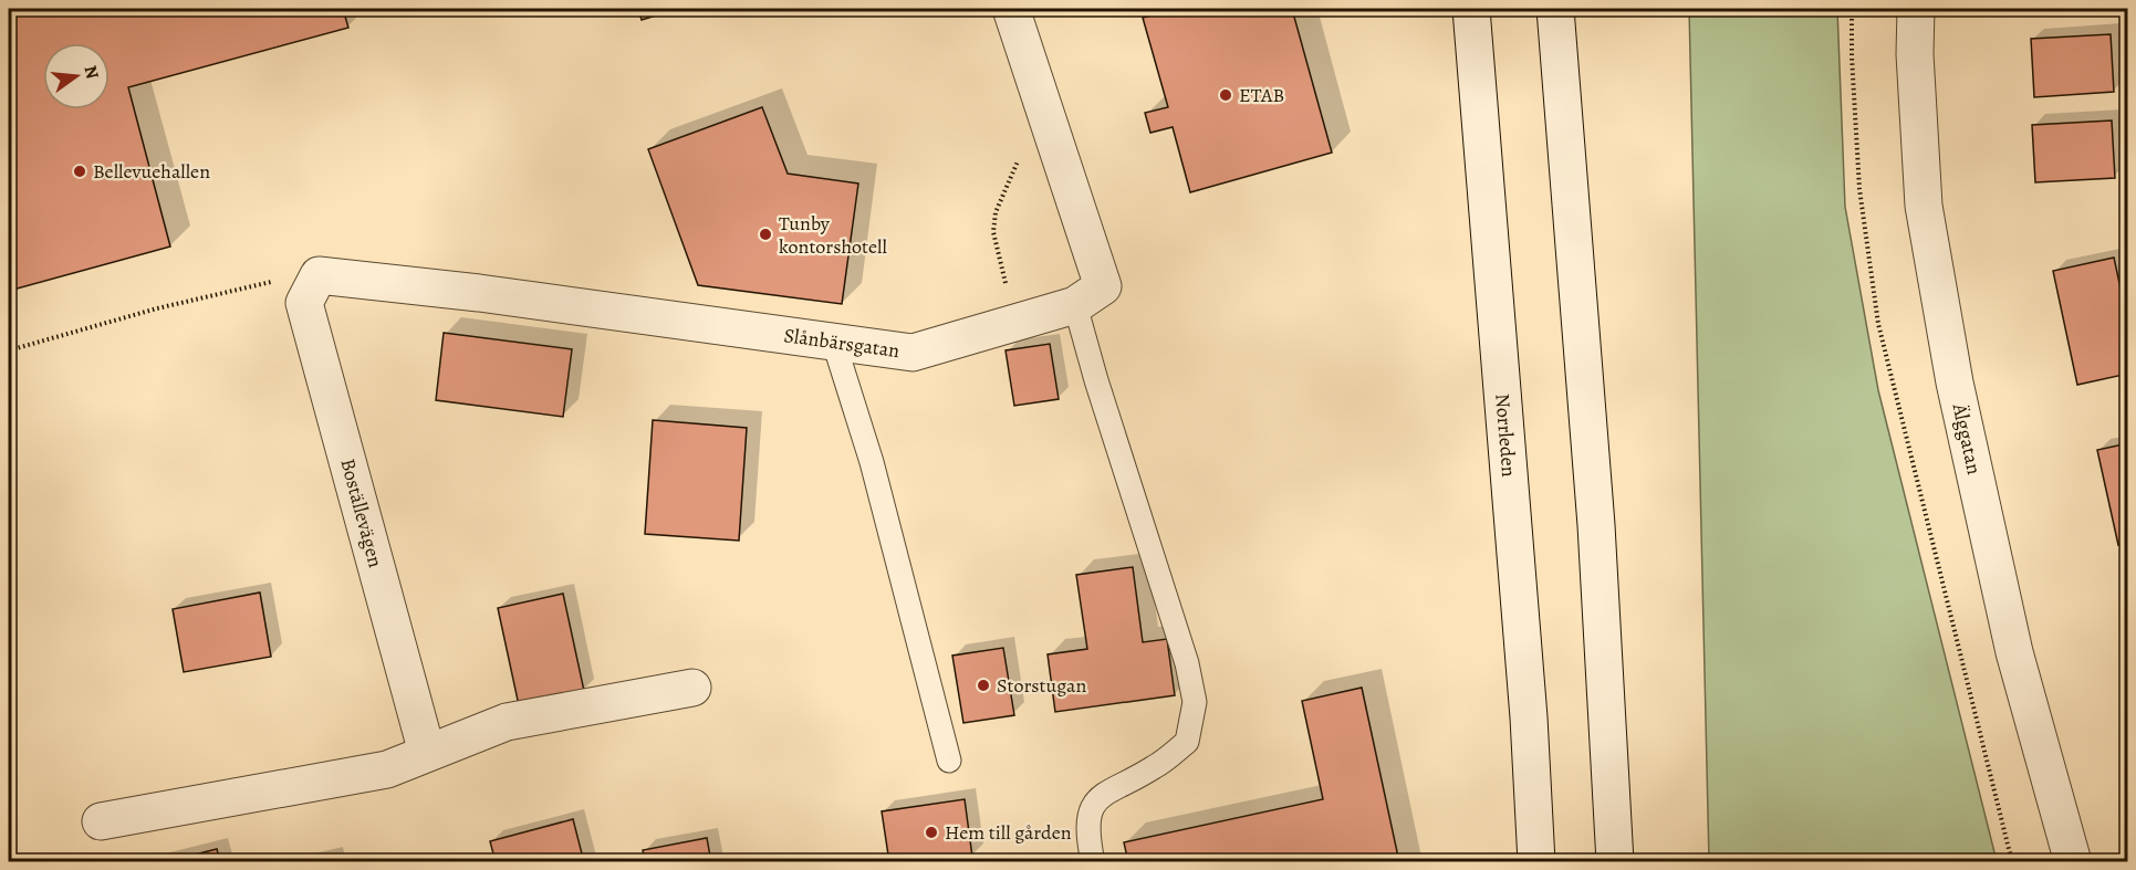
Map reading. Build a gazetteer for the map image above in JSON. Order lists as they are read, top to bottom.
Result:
{
  "streets": {
    "street": [
      "Slånbärsgatan",
      "Norrleden",
      "Älggatan",
      "Boställevägen"
    ]
  },
  "crossings": [
    ["Slånbärsgatan", "Boställevägen"]
  ],
  "places": [
    "ETAB",
    "Bellevuehallen",
    "Tunby kontorshotell",
    "Storstugan",
    "Hem till gården"
  ],
  "north": "right"
}
